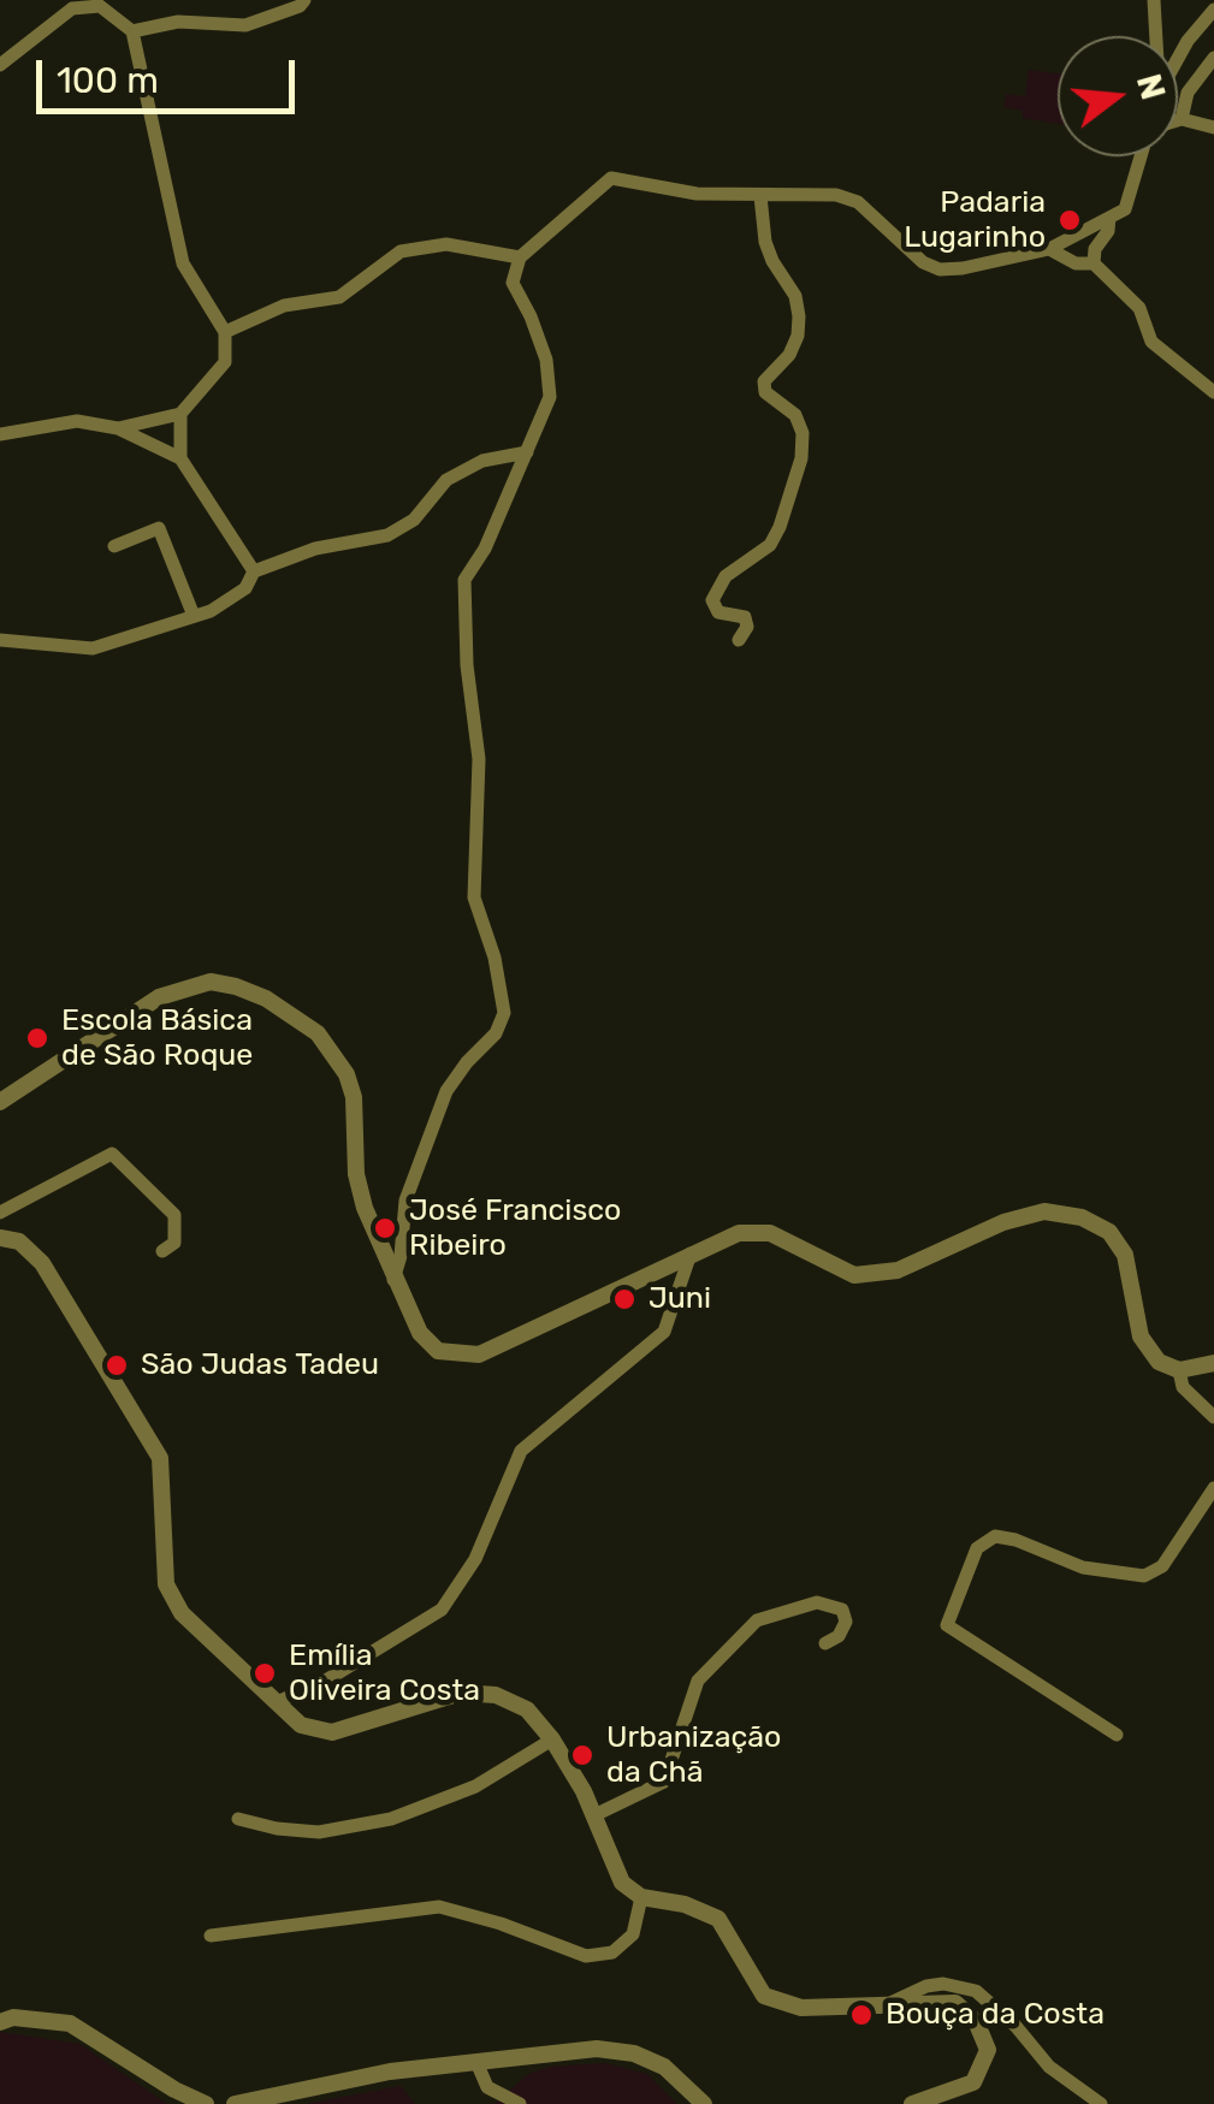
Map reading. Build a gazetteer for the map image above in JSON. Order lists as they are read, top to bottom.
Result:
{
  "places": [
    "Padaria Lugarinho",
    "Escola Básica de São Roque",
    "José Francisco Ribeiro",
    "Juni",
    "São Judas Tadeu",
    "Emília Oliveira Costa",
    "Urbanização da Chã",
    "Bouça da Costa"
  ],
  "scale_bar": "100 m",
  "north": "right"
}
